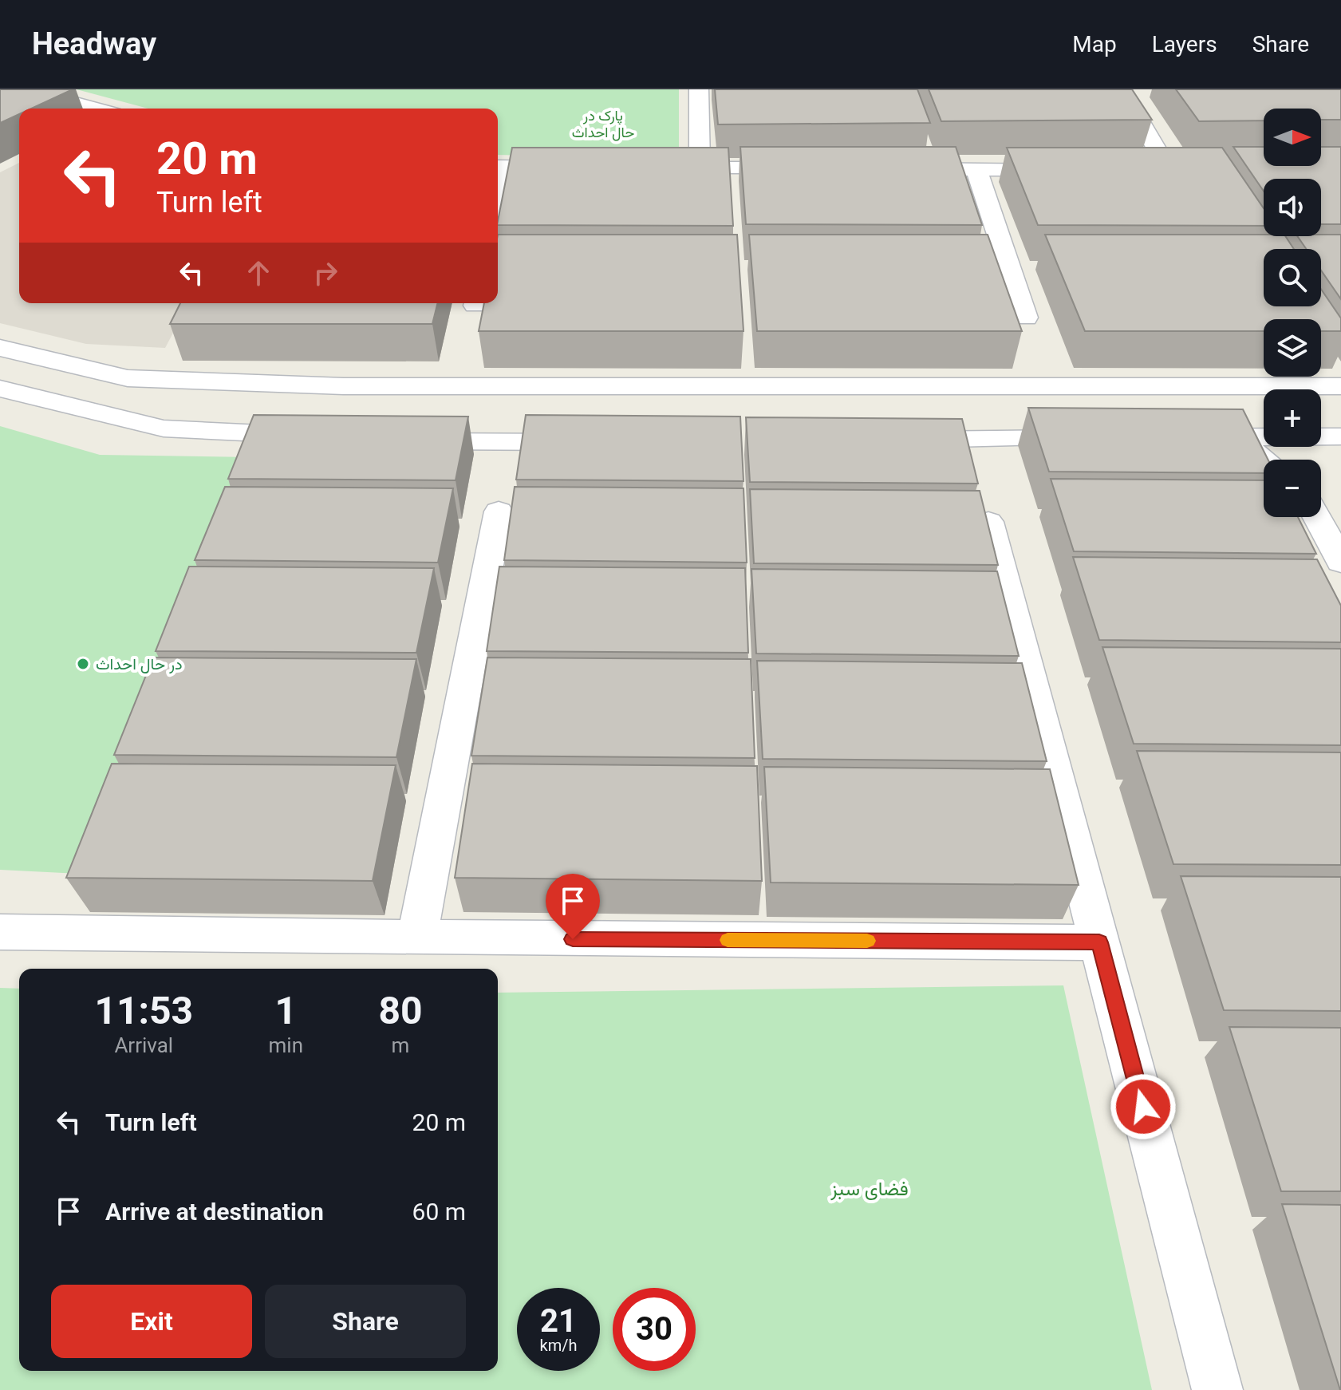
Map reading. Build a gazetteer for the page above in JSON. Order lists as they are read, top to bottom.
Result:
{
  "parks": ["پارک در حال احداث", "فضای سبز"],
  "places": ["در حال احداث"],
  "north": "right",
  "page": {
    "header": "Headway",
    "nav": ["Map", "Layers", "Share"],
    "map_buttons": ["+", "−"],
    "turn": ["20 m", "Turn left"],
    "eta": [
      "11:53",
      "Arrival",
      "1",
      "min",
      "80",
      "m"
    ],
    "list": [
      {
        "name": "Turn left",
        "value": "20 m"
      },
      {
        "name": "Arrive at destination",
        "value": "60 m"
      }
    ],
    "buttons": ["Exit", "Share"],
    "speed": "21 km/h",
    "limit": "30"
  }
}
